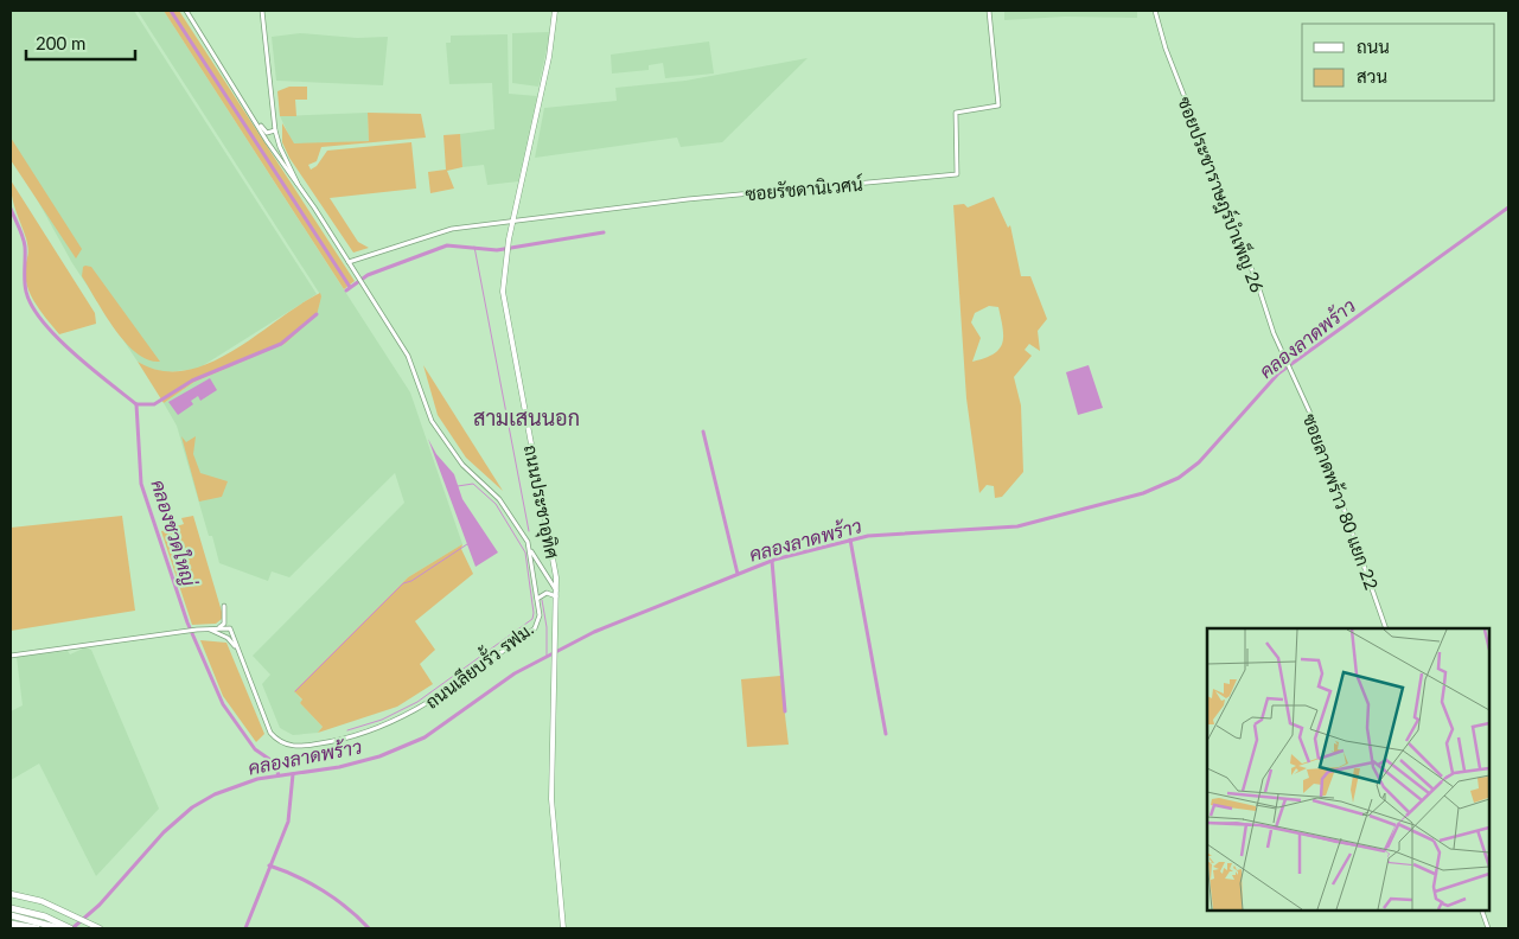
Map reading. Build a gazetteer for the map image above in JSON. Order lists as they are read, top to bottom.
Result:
{
  "streets": {
    "main road": ["ถนนประชาอุทิศ"],
    "street": [
      "ซอยรัชดานิเวศน์",
      "ซอยประชาราษฎร์บำเพ็ญ 26",
      "ซอยลาดพร้าว 80 แยก 22",
      "ถนนเลียบรั้ว รฟม."
    ]
  },
  "crossings": [
    ["ซอยรัชดานิเวศน์", "ถนนประชาอุทิศ"],
    ["ซอยประชาราษฎร์บำเพ็ญ 26", "ซอยลาดพร้าว 80 แยก 22"]
  ],
  "districts": ["สามเสนนอก"],
  "water": ["คลองลาดพร้าว", "คลองชวดใหญ่"],
  "legend": ["ถนน", "สวน"],
  "scale_bar": "200 m"
}
